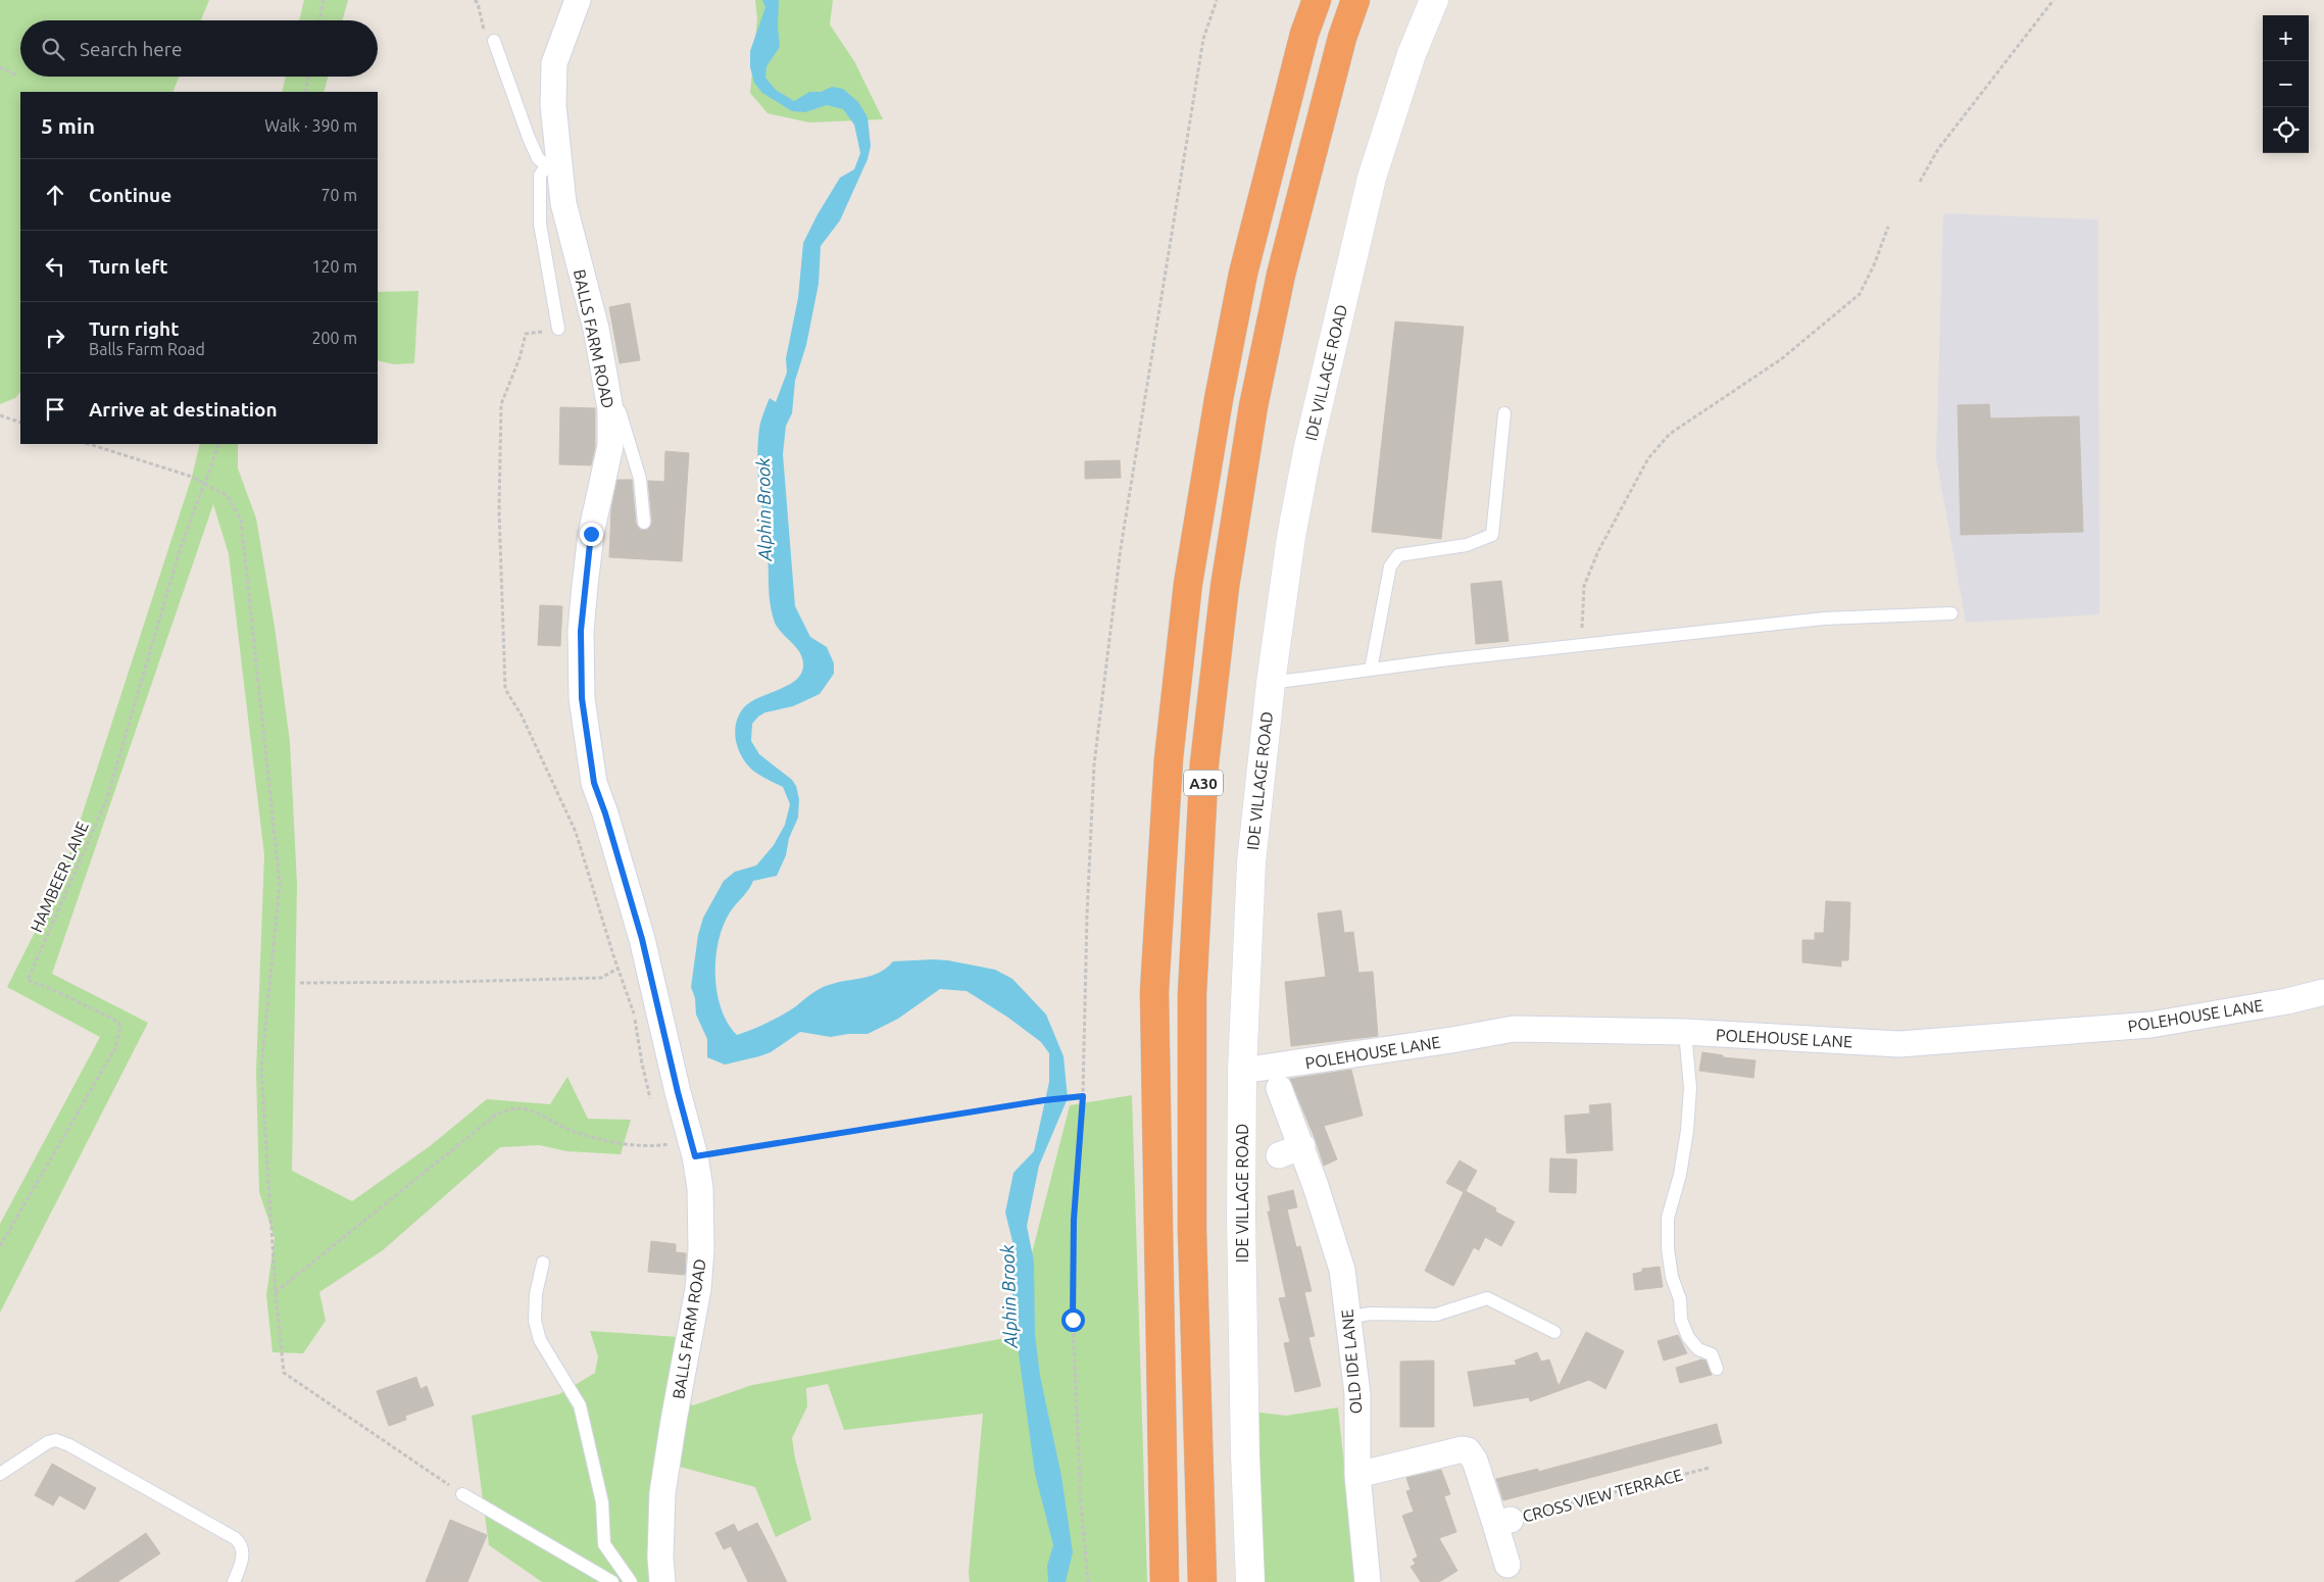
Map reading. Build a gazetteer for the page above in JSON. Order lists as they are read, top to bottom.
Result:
{
  "streets": {
    "highway": ["A30"],
    "street": [
      "BALLS FARM ROAD",
      "IDE VILLAGE ROAD",
      "POLEHOUSE LANE",
      "OLD IDE LANE"
    ],
    "path": ["HAMBEER LANE", "CROSS VIEW TERRACE"]
  },
  "crossings": [
    ["IDE VILLAGE ROAD", "POLEHOUSE LANE"]
  ],
  "water": ["Alphin Brook"],
  "page": {
    "map_buttons": ["+", "−"],
    "search": "Search here",
    "heading": ["5 min", "Walk · 390 m"],
    "list": [
      ["Continue", "70 m"],
      ["Turn left", "120 m"],
      ["Turn right", "Balls Farm Road", "200 m"],
      "Arrive at destination"
    ]
  }
}
